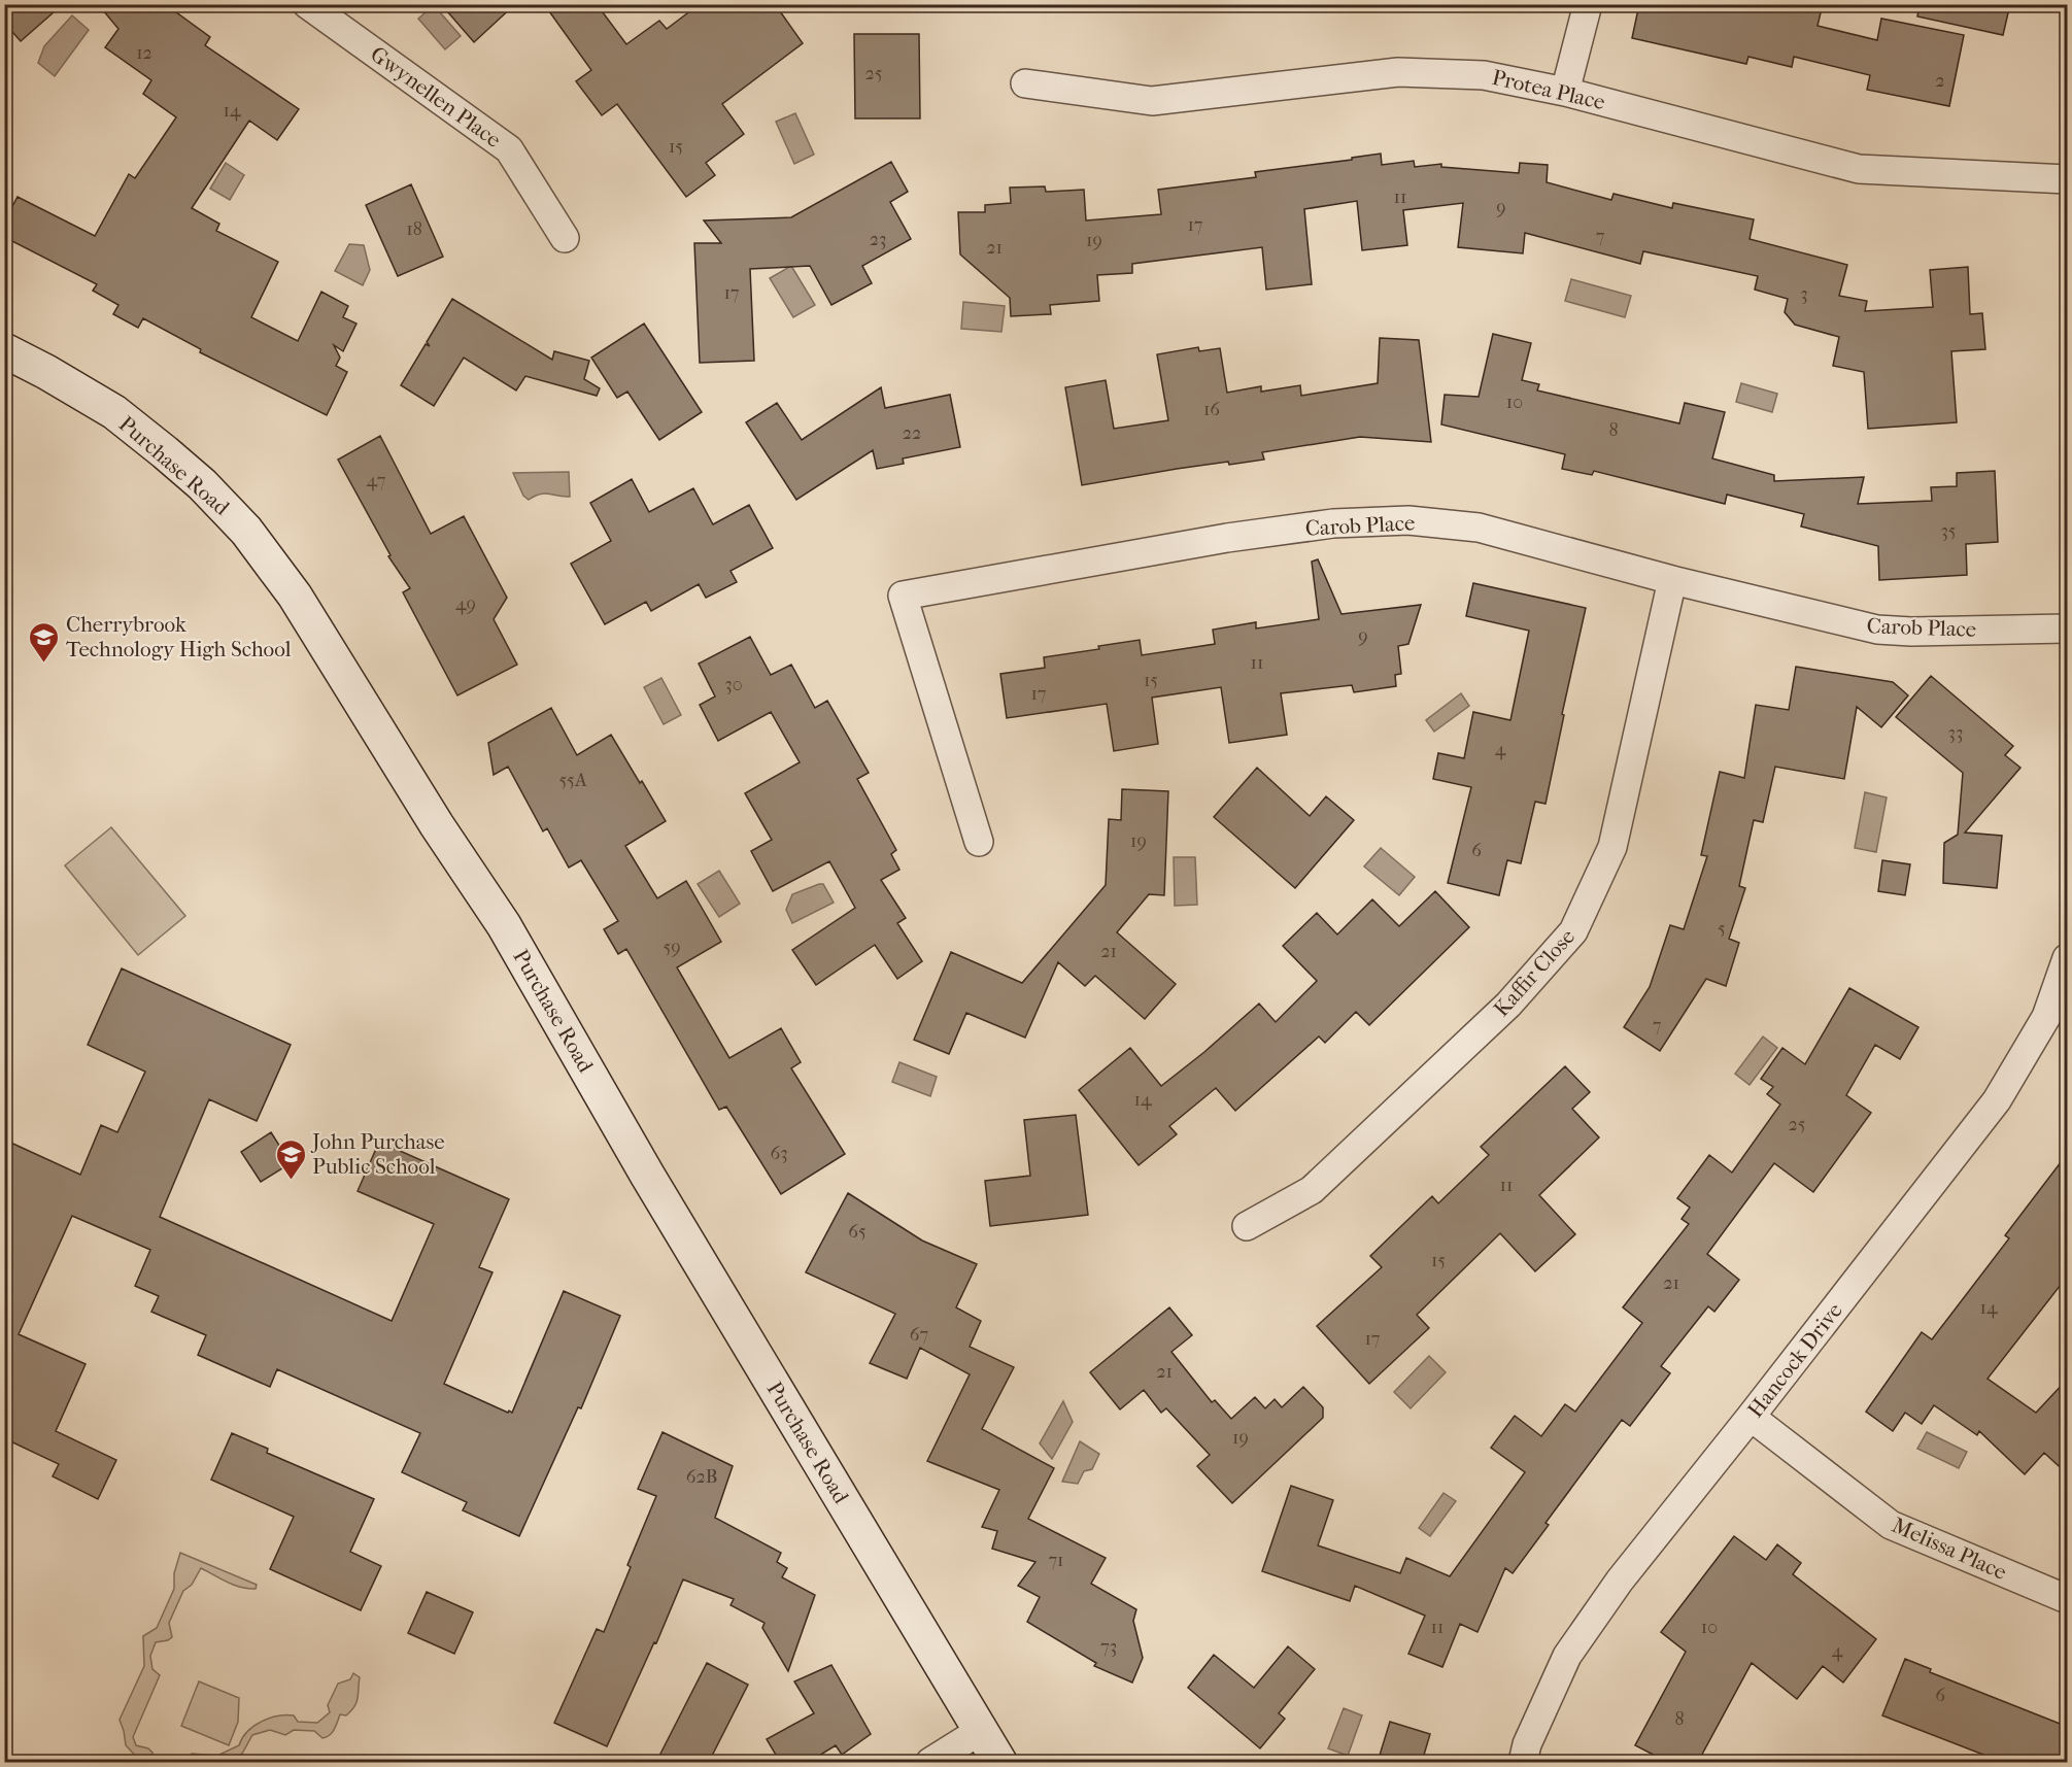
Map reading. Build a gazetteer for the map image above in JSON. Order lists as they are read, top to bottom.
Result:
{
  "streets": {
    "main road": ["Purchase Road"],
    "street": [
      "Protea Place",
      "Gwynellen Place",
      "Carob Place",
      "Kaffir Close",
      "Hancock Drive",
      "Melissa Place"
    ]
  },
  "crossings": [
    ["Carob Place", "Kaffir Close"],
    ["Hancock Drive", "Melissa Place"]
  ],
  "places": {
    "school or university": ["Cherrybrook Technology High School", "John Purchase Public School"]
  },
  "house_numbers": [
    "12",
    "25",
    "2",
    "14",
    "15",
    "11",
    "9",
    "17",
    "18",
    "7",
    "23",
    "19",
    "21",
    "17",
    "3",
    "10",
    "16",
    "8",
    "22",
    "47",
    "35",
    "49",
    "9",
    "11",
    "15",
    "30",
    "17",
    "33",
    "4",
    "55A",
    "19",
    "6",
    "5",
    "59",
    "21",
    "7",
    "14",
    "25",
    "63",
    "11",
    "65",
    "15",
    "21",
    "14",
    "67",
    "17",
    "21",
    "19",
    "62B",
    "71",
    "11",
    "10",
    "73",
    "4",
    "6",
    "8"
  ]
}
